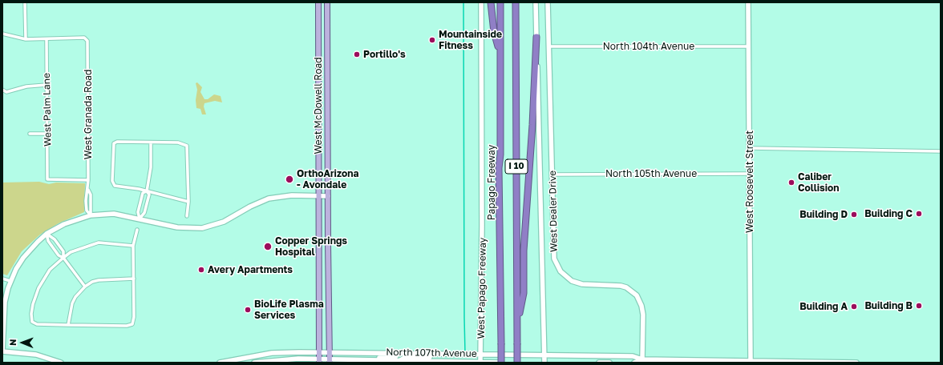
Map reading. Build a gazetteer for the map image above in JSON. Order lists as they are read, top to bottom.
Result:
{
  "streets": {
    "highway": ["I 10", "Papago Freeway"],
    "main road": [
      "West McDowell Road",
      "West Roosevelt Street",
      "West Dealer Drive",
      "West Papago Freeway",
      "North 107th Avenue"
    ],
    "street": [
      "North 104th Avenue",
      "West Palm Lane",
      "West Granada Road",
      "North 105th Avenue"
    ]
  },
  "crossings": [
    ["North 104th Avenue", "West Roosevelt Street"],
    ["North 104th Avenue", "West Dealer Drive"],
    ["West McDowell Road", "North 107th Avenue"],
    ["West Palm Lane", "West Granada Road"],
    ["North 105th Avenue", "West Roosevelt Street"],
    ["North 105th Avenue", "West Dealer Drive"],
    ["West Roosevelt Street", "North 107th Avenue"],
    ["Papago Freeway", "North 107th Avenue"],
    ["West Dealer Drive", "North 107th Avenue"],
    ["West Papago Freeway", "North 107th Avenue"]
  ],
  "places": [
    "Mountainside Fitness",
    "Portillo's",
    "OrthoArizona - Avondale",
    "Caliber Collision",
    "Building C",
    "Building D",
    "Copper Springs Hospital",
    "Avery Apartments",
    "Building B",
    "Building A",
    "BioLife Plasma Services"
  ],
  "north": "left"
}
